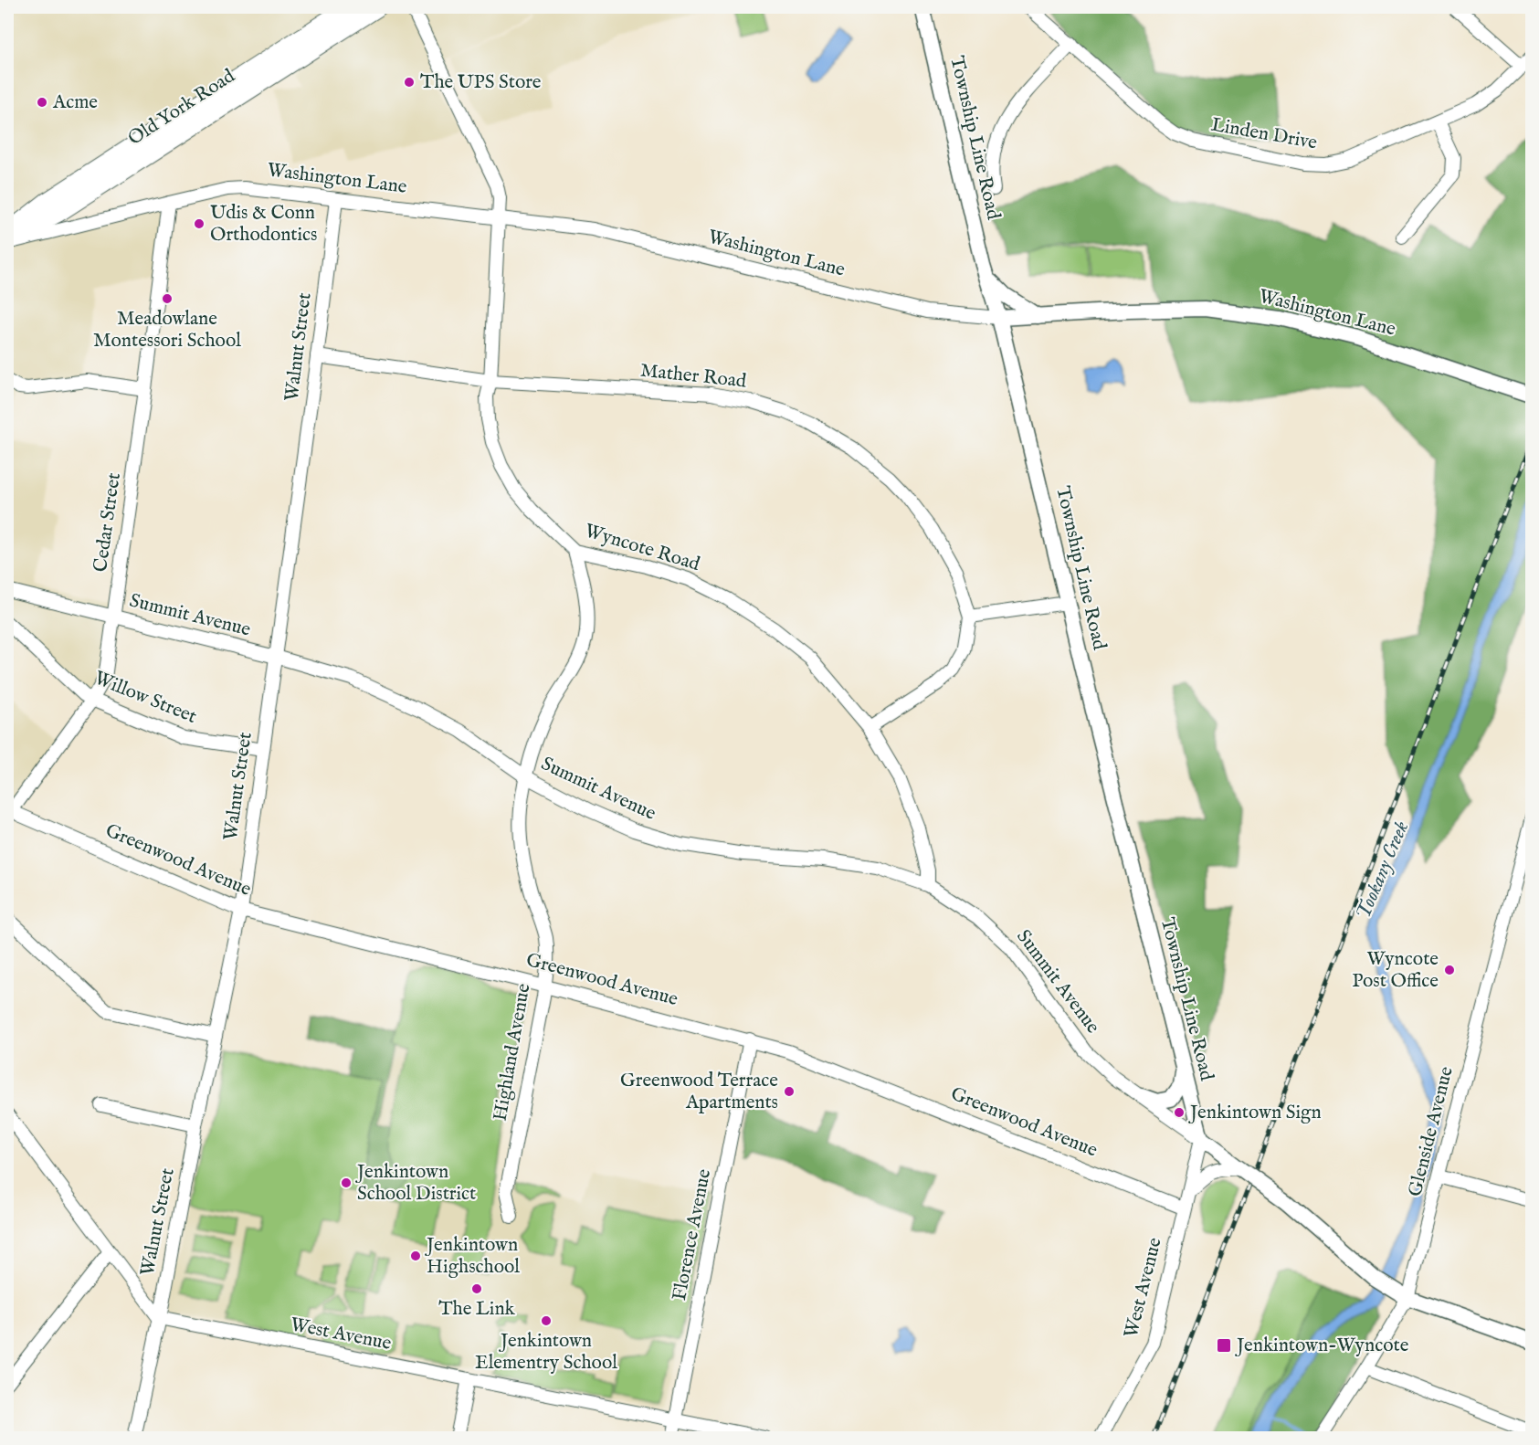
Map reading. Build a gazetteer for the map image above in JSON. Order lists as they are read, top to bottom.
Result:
{
  "streets": {
    "highway": ["Old York Road"],
    "main road": ["Township Line Road", "Washington Lane"],
    "street": [
      "Linden Drive",
      "Walnut Street",
      "Mather Road",
      "Cedar Street",
      "Wyncote Road",
      "Summit Avenue",
      "Willow Street",
      "Greenwood Avenue",
      "Highland Avenue",
      "Glenside Avenue",
      "Florence Avenue",
      "West Avenue"
    ]
  },
  "crossings": [
    ["Old York Road", "Washington Lane"],
    ["Township Line Road", "Washington Lane"],
    ["Township Line Road", "Summit Avenue"],
    ["Township Line Road", "West Avenue"],
    ["Washington Lane", "Walnut Street"],
    ["Washington Lane", "Cedar Street"],
    ["Washington Lane", "Wyncote Road"],
    ["Walnut Street", "Mather Road"],
    ["Walnut Street", "Summit Avenue"],
    ["Walnut Street", "Willow Street"],
    ["Walnut Street", "Greenwood Avenue"],
    ["Walnut Street", "West Avenue"],
    ["Mather Road", "Wyncote Road"],
    ["Cedar Street", "Summit Avenue"],
    ["Cedar Street", "Willow Street"],
    ["Cedar Street", "Greenwood Avenue"],
    ["Wyncote Road", "Summit Avenue"],
    ["Wyncote Road", "Highland Avenue"],
    ["Summit Avenue", "Highland Avenue"],
    ["Summit Avenue", "West Avenue"],
    ["Greenwood Avenue", "Highland Avenue"],
    ["Greenwood Avenue", "Florence Avenue"],
    ["Greenwood Avenue", "West Avenue"],
    ["Florence Avenue", "West Avenue"]
  ],
  "water": ["Tookany Creek"],
  "places": {
    "other": [
      "The UPS Store",
      "Acme",
      "Udis & Conn Orthodontics",
      "Meadowlane Montessori School",
      "Wyncote Post Office",
      "Greenwood Terrace Apartments",
      "Jenkintown Sign",
      "Jenkintown School District",
      "Jenkintown Highschool",
      "The Link",
      "Jenkintown Elementry School"
    ],
    "transit": ["Jenkintown-Wyncote"]
  }
}
